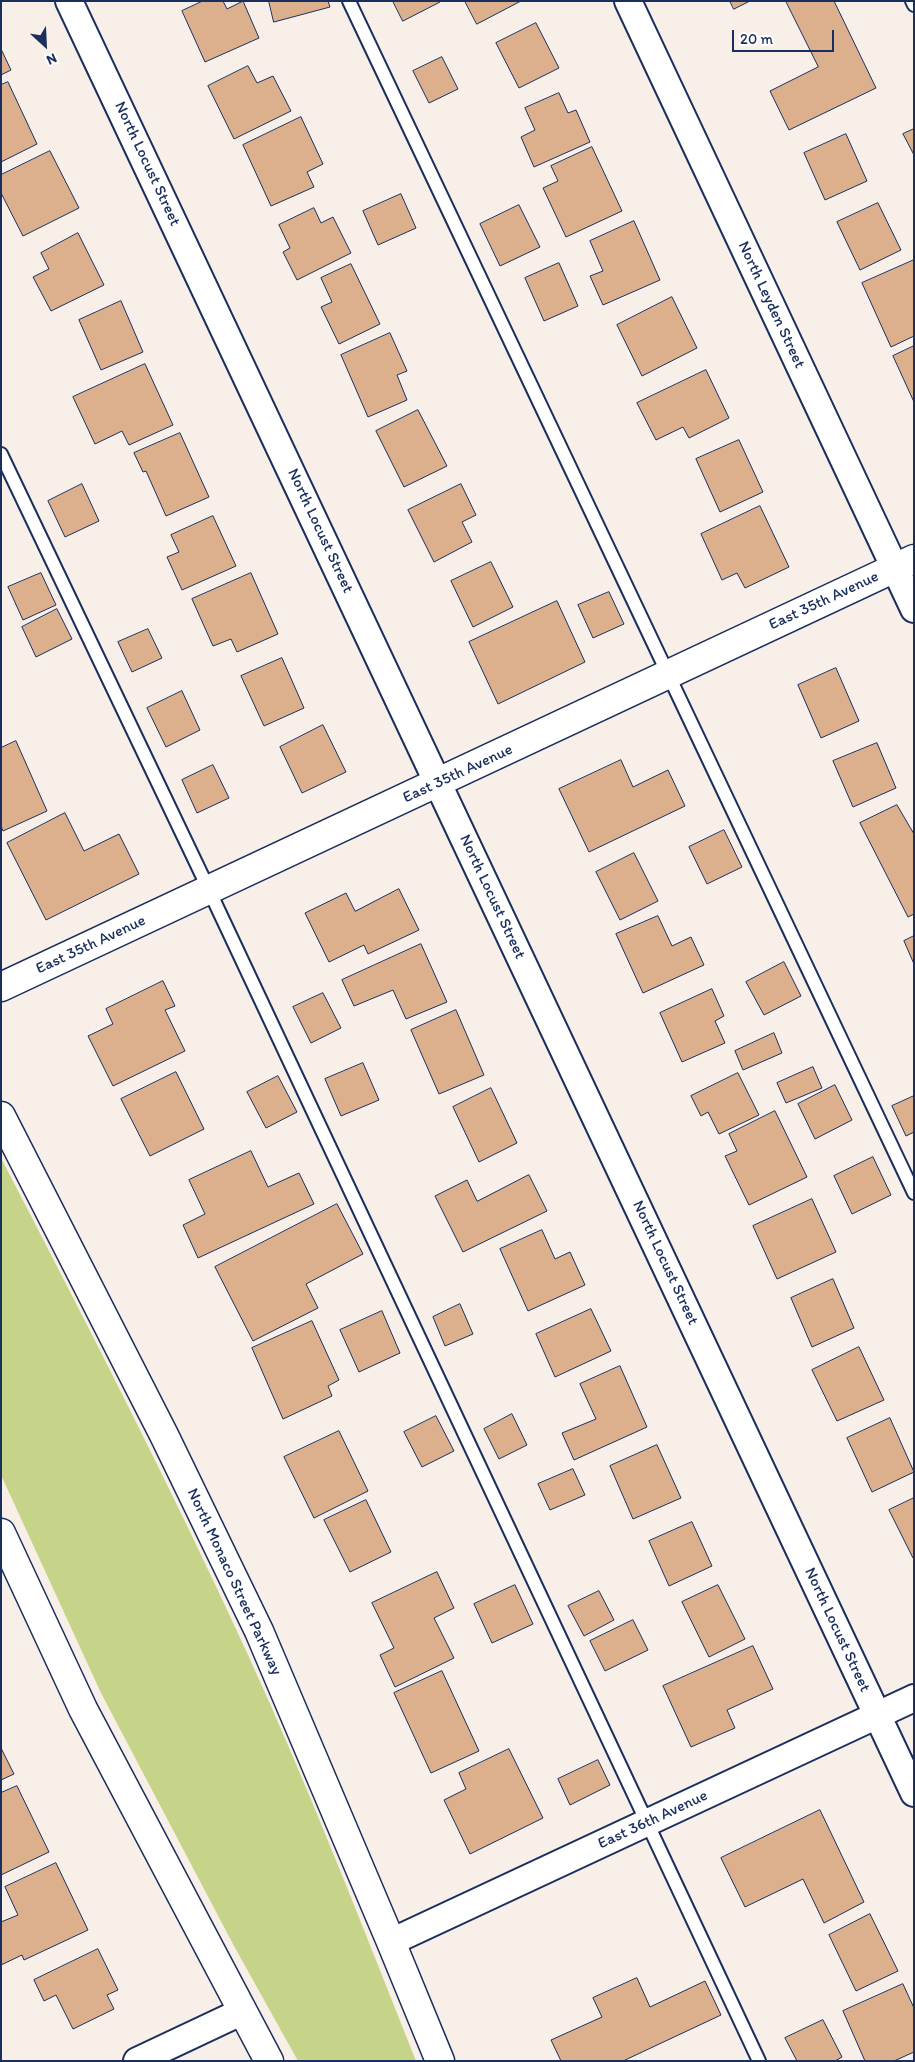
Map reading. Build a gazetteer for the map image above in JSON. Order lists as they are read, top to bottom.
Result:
{
  "streets": {
    "street": [
      "North Locust Street",
      "North Leyden Street",
      "East 35th Avenue",
      "North Monaco Street Parkway",
      "East 36th Avenue"
    ]
  },
  "crossings": [
    ["North Locust Street", "East 35th Avenue"],
    ["North Locust Street", "East 36th Avenue"],
    ["North Leyden Street", "East 35th Avenue"],
    ["North Monaco Street Parkway", "East 36th Avenue"]
  ],
  "scale_bar": "20 m",
  "north": "bottom right"
}
